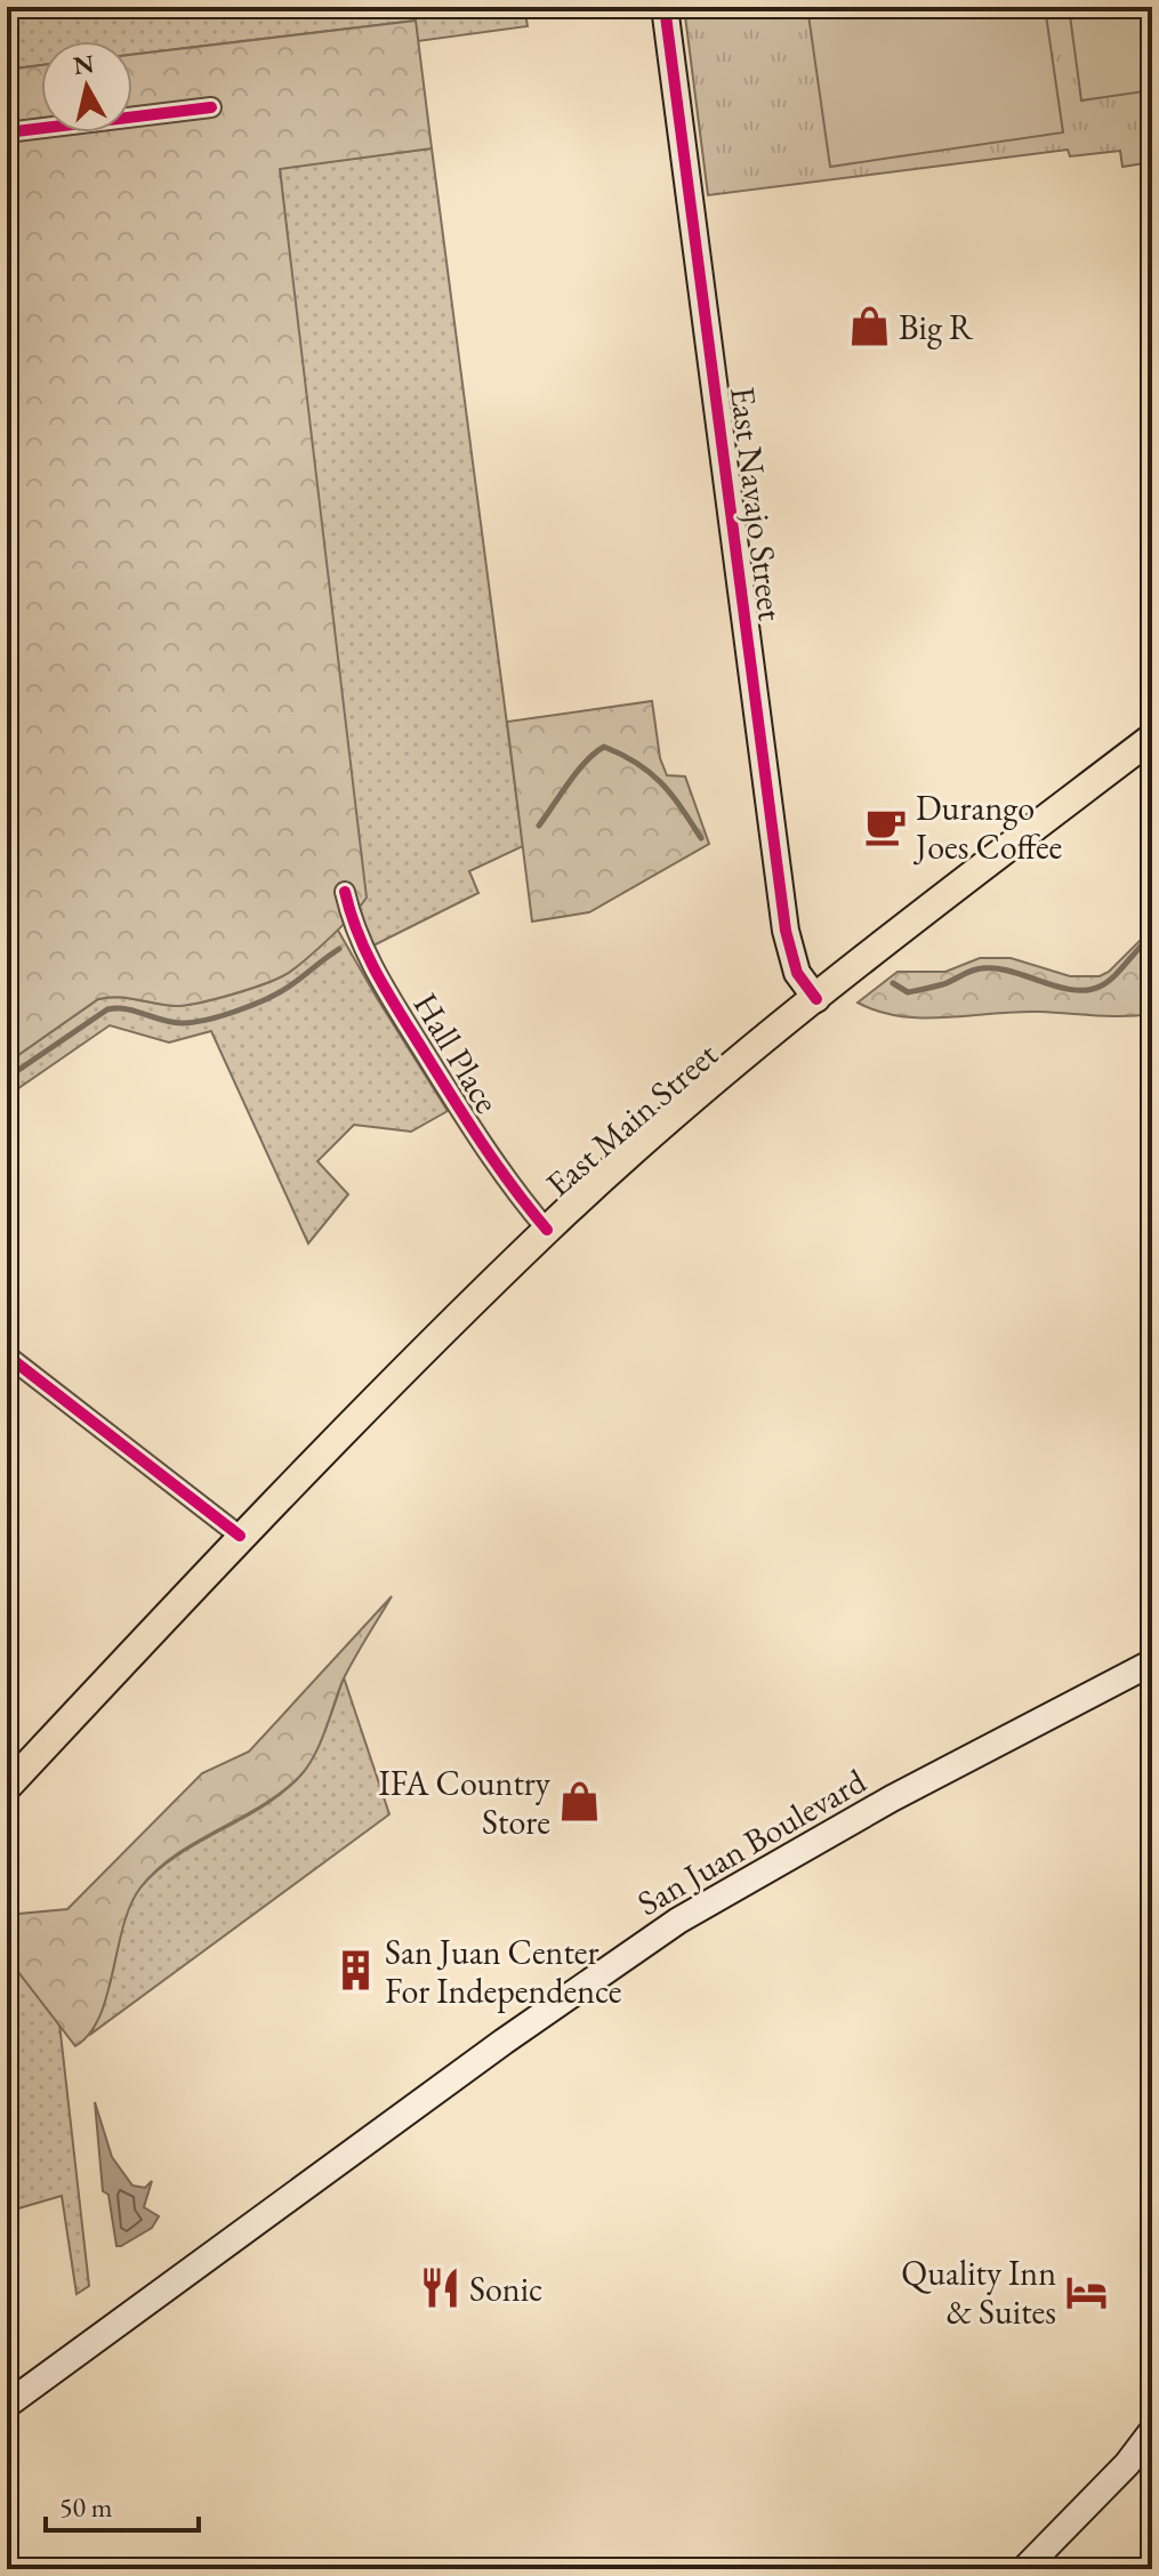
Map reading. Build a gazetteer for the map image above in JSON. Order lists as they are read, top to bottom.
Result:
{
  "streets": {
    "main road": ["East Navajo Street", "East Main Street", "San Juan Boulevard"],
    "street": ["Hall Place"]
  },
  "crossings": [
    ["East Navajo Street", "East Main Street"],
    ["Hall Place", "East Main Street"]
  ],
  "places": {
    "shop": ["Big R", "IFA Country Store"],
    "cafe": ["Durango Joes Coffee"],
    "building": ["San Juan Center For Independence"],
    "restaurant": ["Sonic"],
    "hotel": ["Quality Inn & Suites"]
  },
  "scale_bar": "50 m",
  "north": "top"
}
